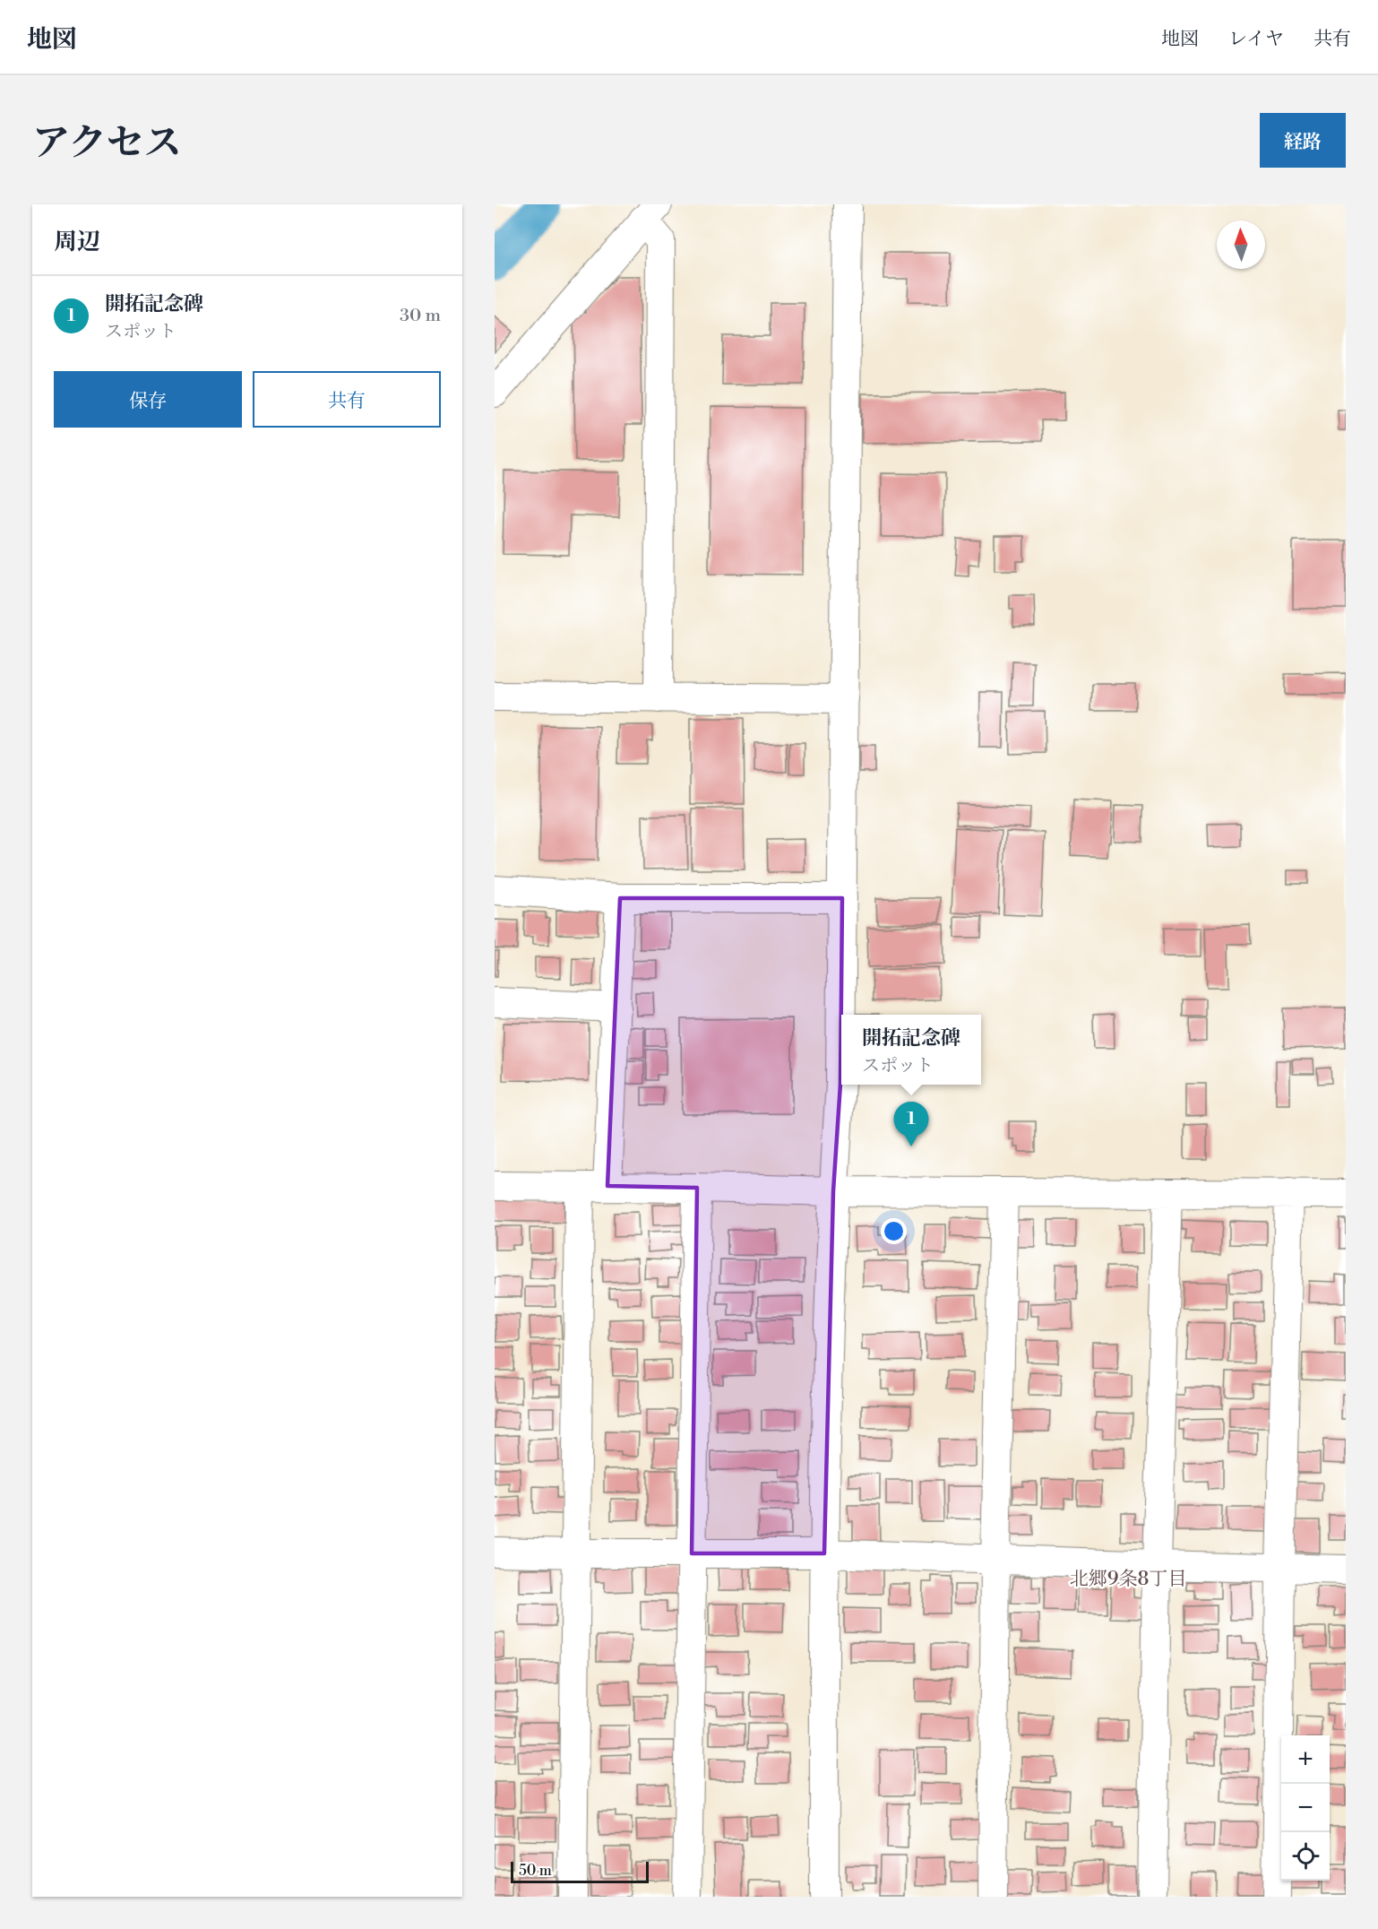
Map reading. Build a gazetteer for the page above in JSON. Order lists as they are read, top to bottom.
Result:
{
  "districts": ["北郷9条8丁目"],
  "scale_bar": "50 m",
  "north": "top",
  "page": {
    "header": "地図",
    "nav": ["地図", "レイヤ", "共有"],
    "title": "アクセス",
    "buttons": [
      "経路",
      ["保存", "共有"]
    ],
    "heading": "周辺",
    "list": [
      {
        "mark": "1",
        "name": "開拓記念碑",
        "note": "スポット",
        "value": "30 m"
      }
    ],
    "popup": ["開拓記念碑", "スポット"],
    "pins": "1",
    "map_buttons": ["+", "−"],
    "scale": "50 m"
  }
}
